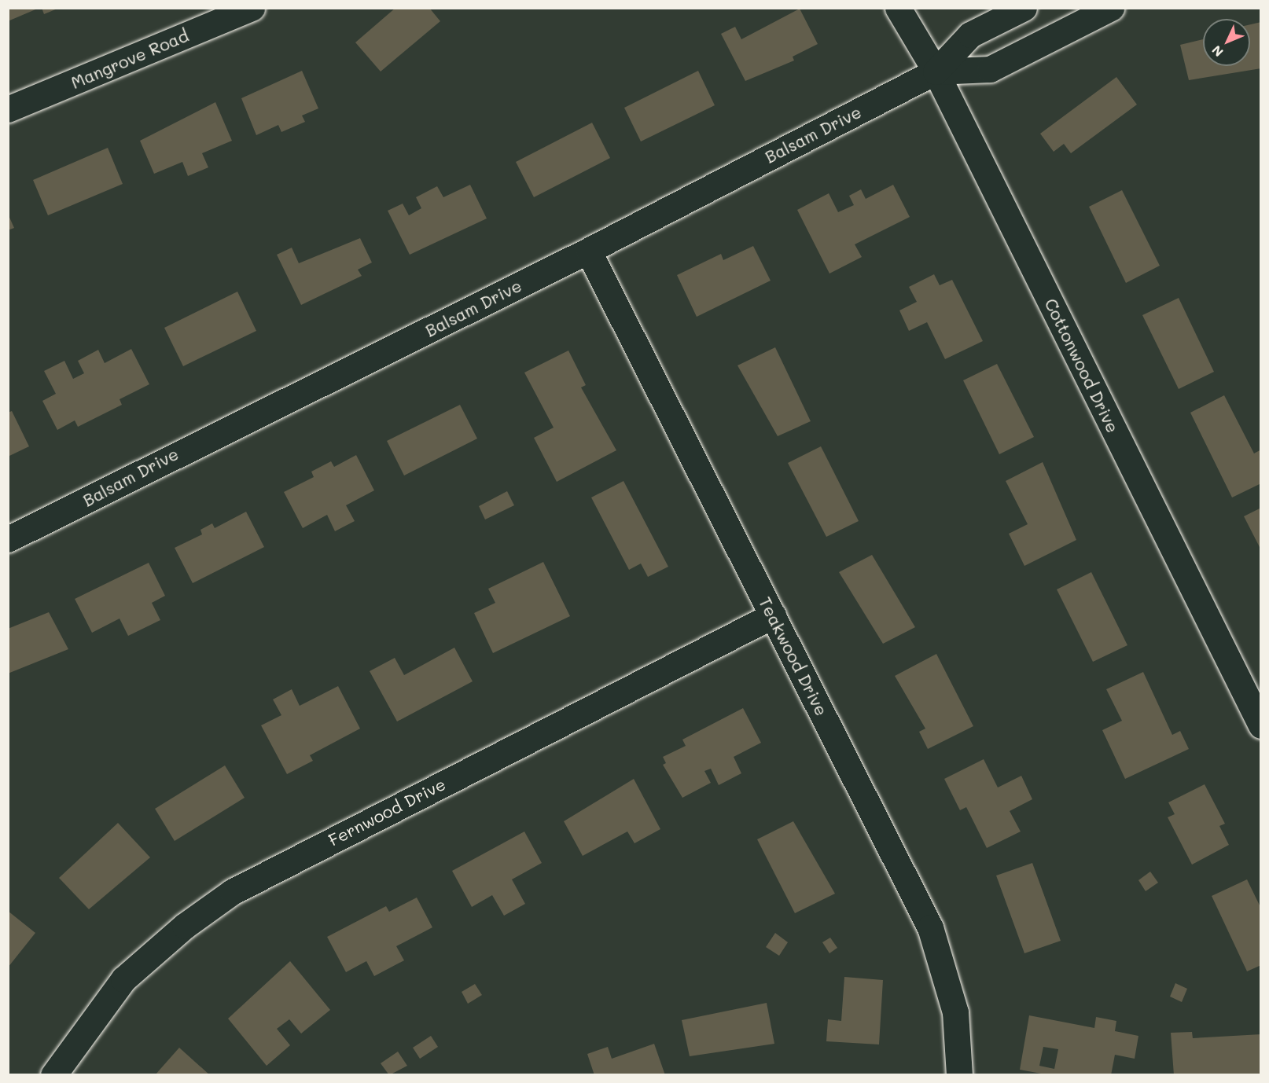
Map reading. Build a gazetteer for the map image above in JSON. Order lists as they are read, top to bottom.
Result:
{
  "streets": {
    "street": [
      "Mangrove Road",
      "Balsam Drive",
      "Cottonwood Drive",
      "Teakwood Drive",
      "Fernwood Drive"
    ]
  },
  "crossings": [
    ["Balsam Drive", "Cottonwood Drive"],
    ["Balsam Drive", "Teakwood Drive"],
    ["Teakwood Drive", "Fernwood Drive"]
  ],
  "north": "bottom left"
}
